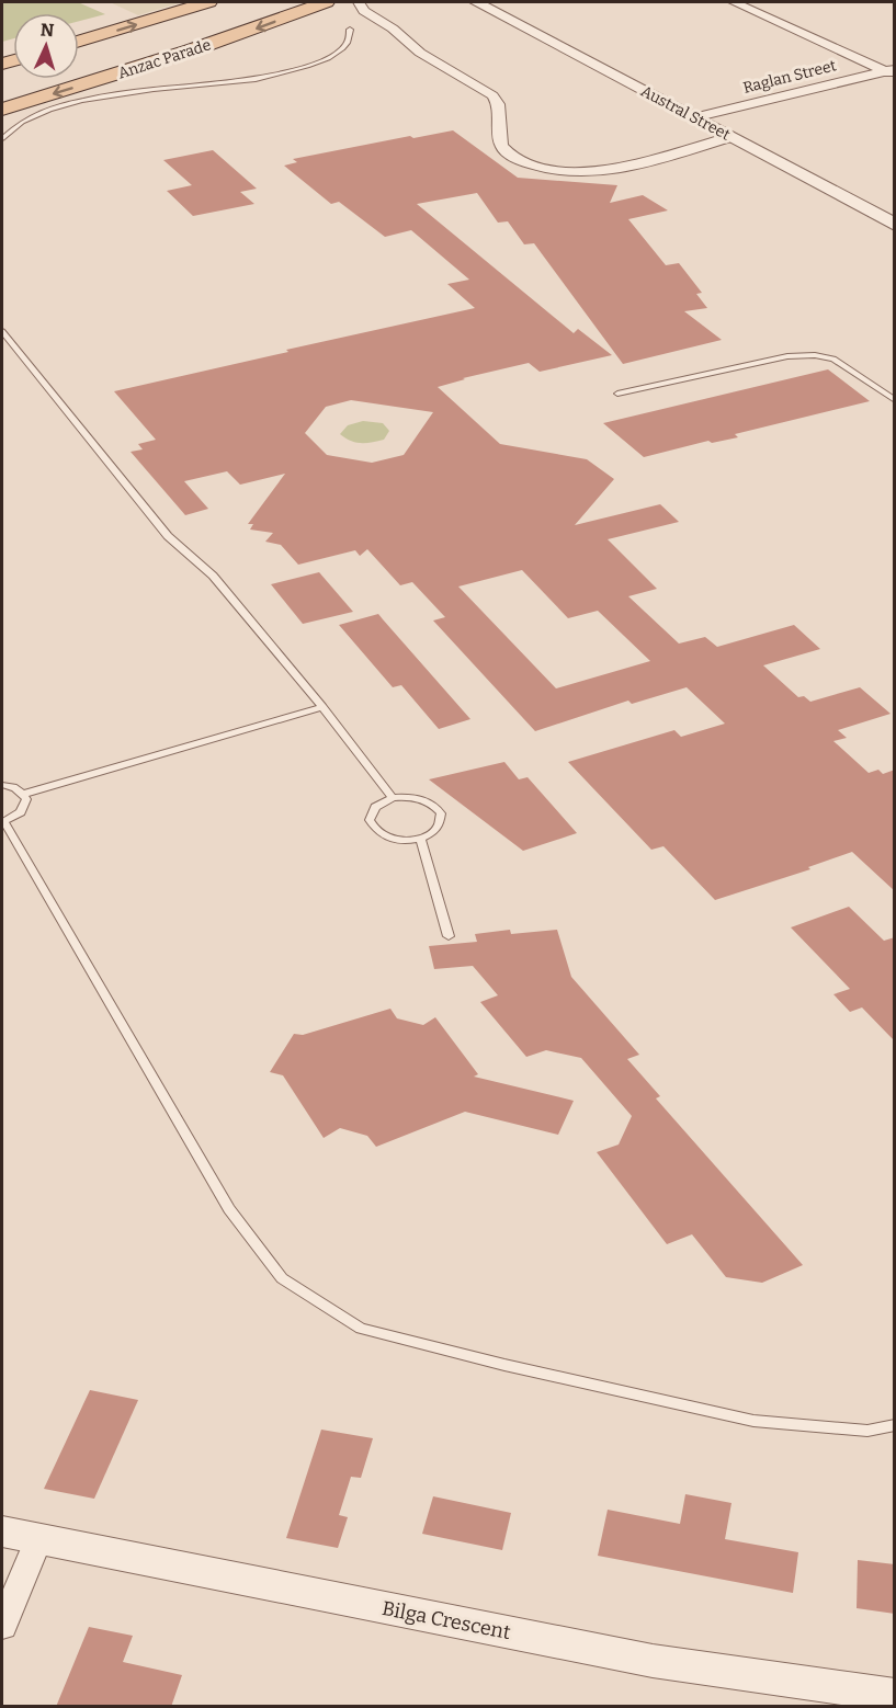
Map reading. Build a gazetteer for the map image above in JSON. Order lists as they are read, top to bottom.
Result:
{
  "streets": {
    "main road": ["Anzac Parade"],
    "street": ["Raglan Street", "Austral Street", "Bilga Crescent"]
  },
  "crossings": [
    ["Raglan Street", "Austral Street"]
  ],
  "north": "top"
}
